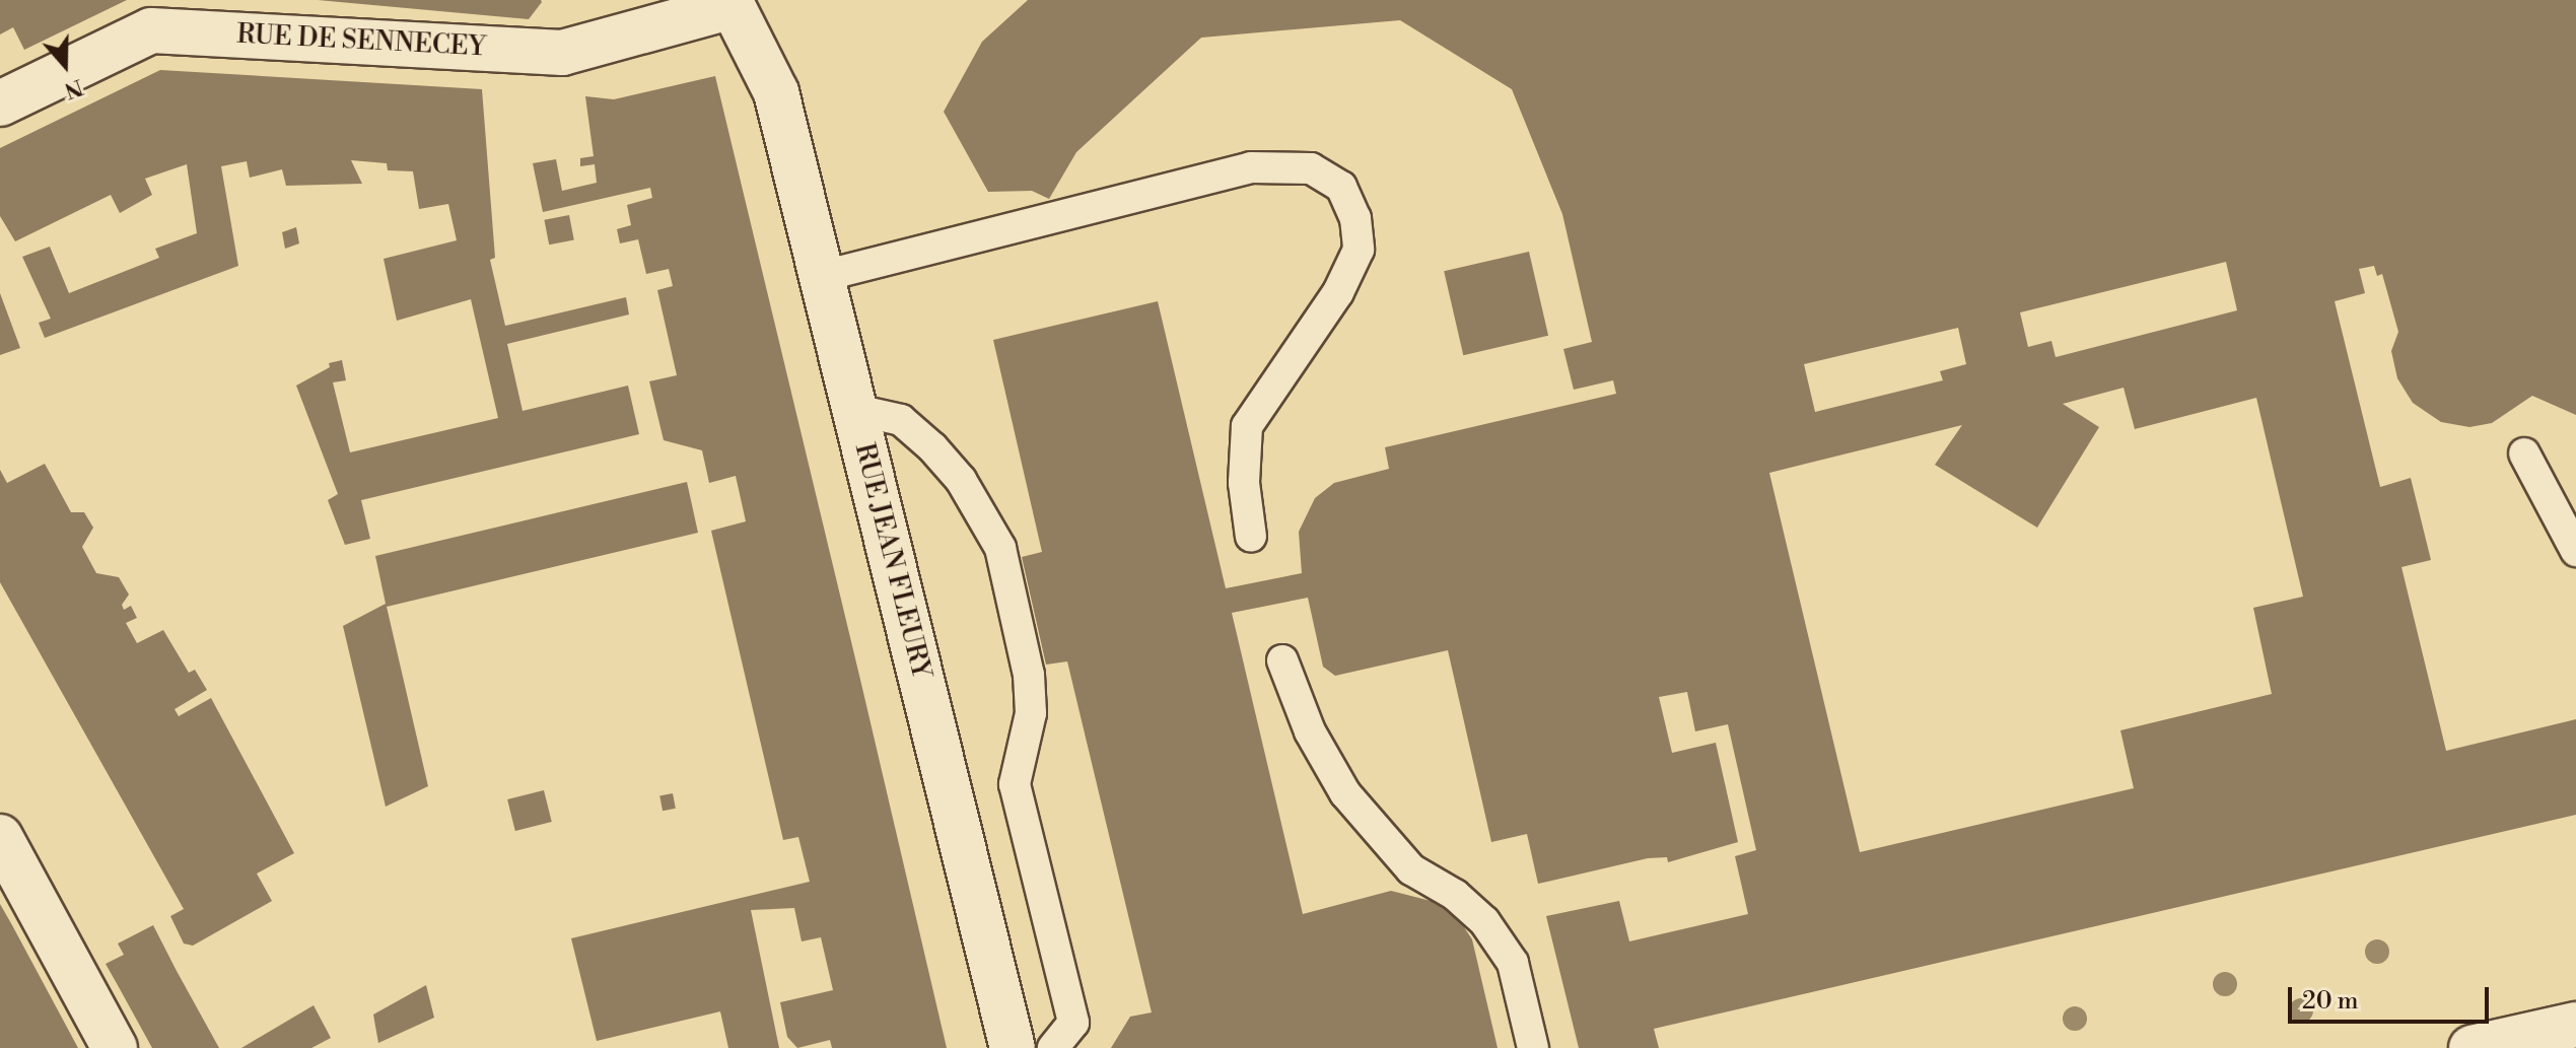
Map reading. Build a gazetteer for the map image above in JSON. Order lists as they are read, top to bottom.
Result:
{
  "streets": {
    "street": ["RUE DE SENNECEY", "RUE JEAN FLEURY"]
  },
  "crossings": [
    ["RUE DE SENNECEY", "RUE JEAN FLEURY"]
  ],
  "scale_bar": "20 m",
  "north": "bottom"
}
